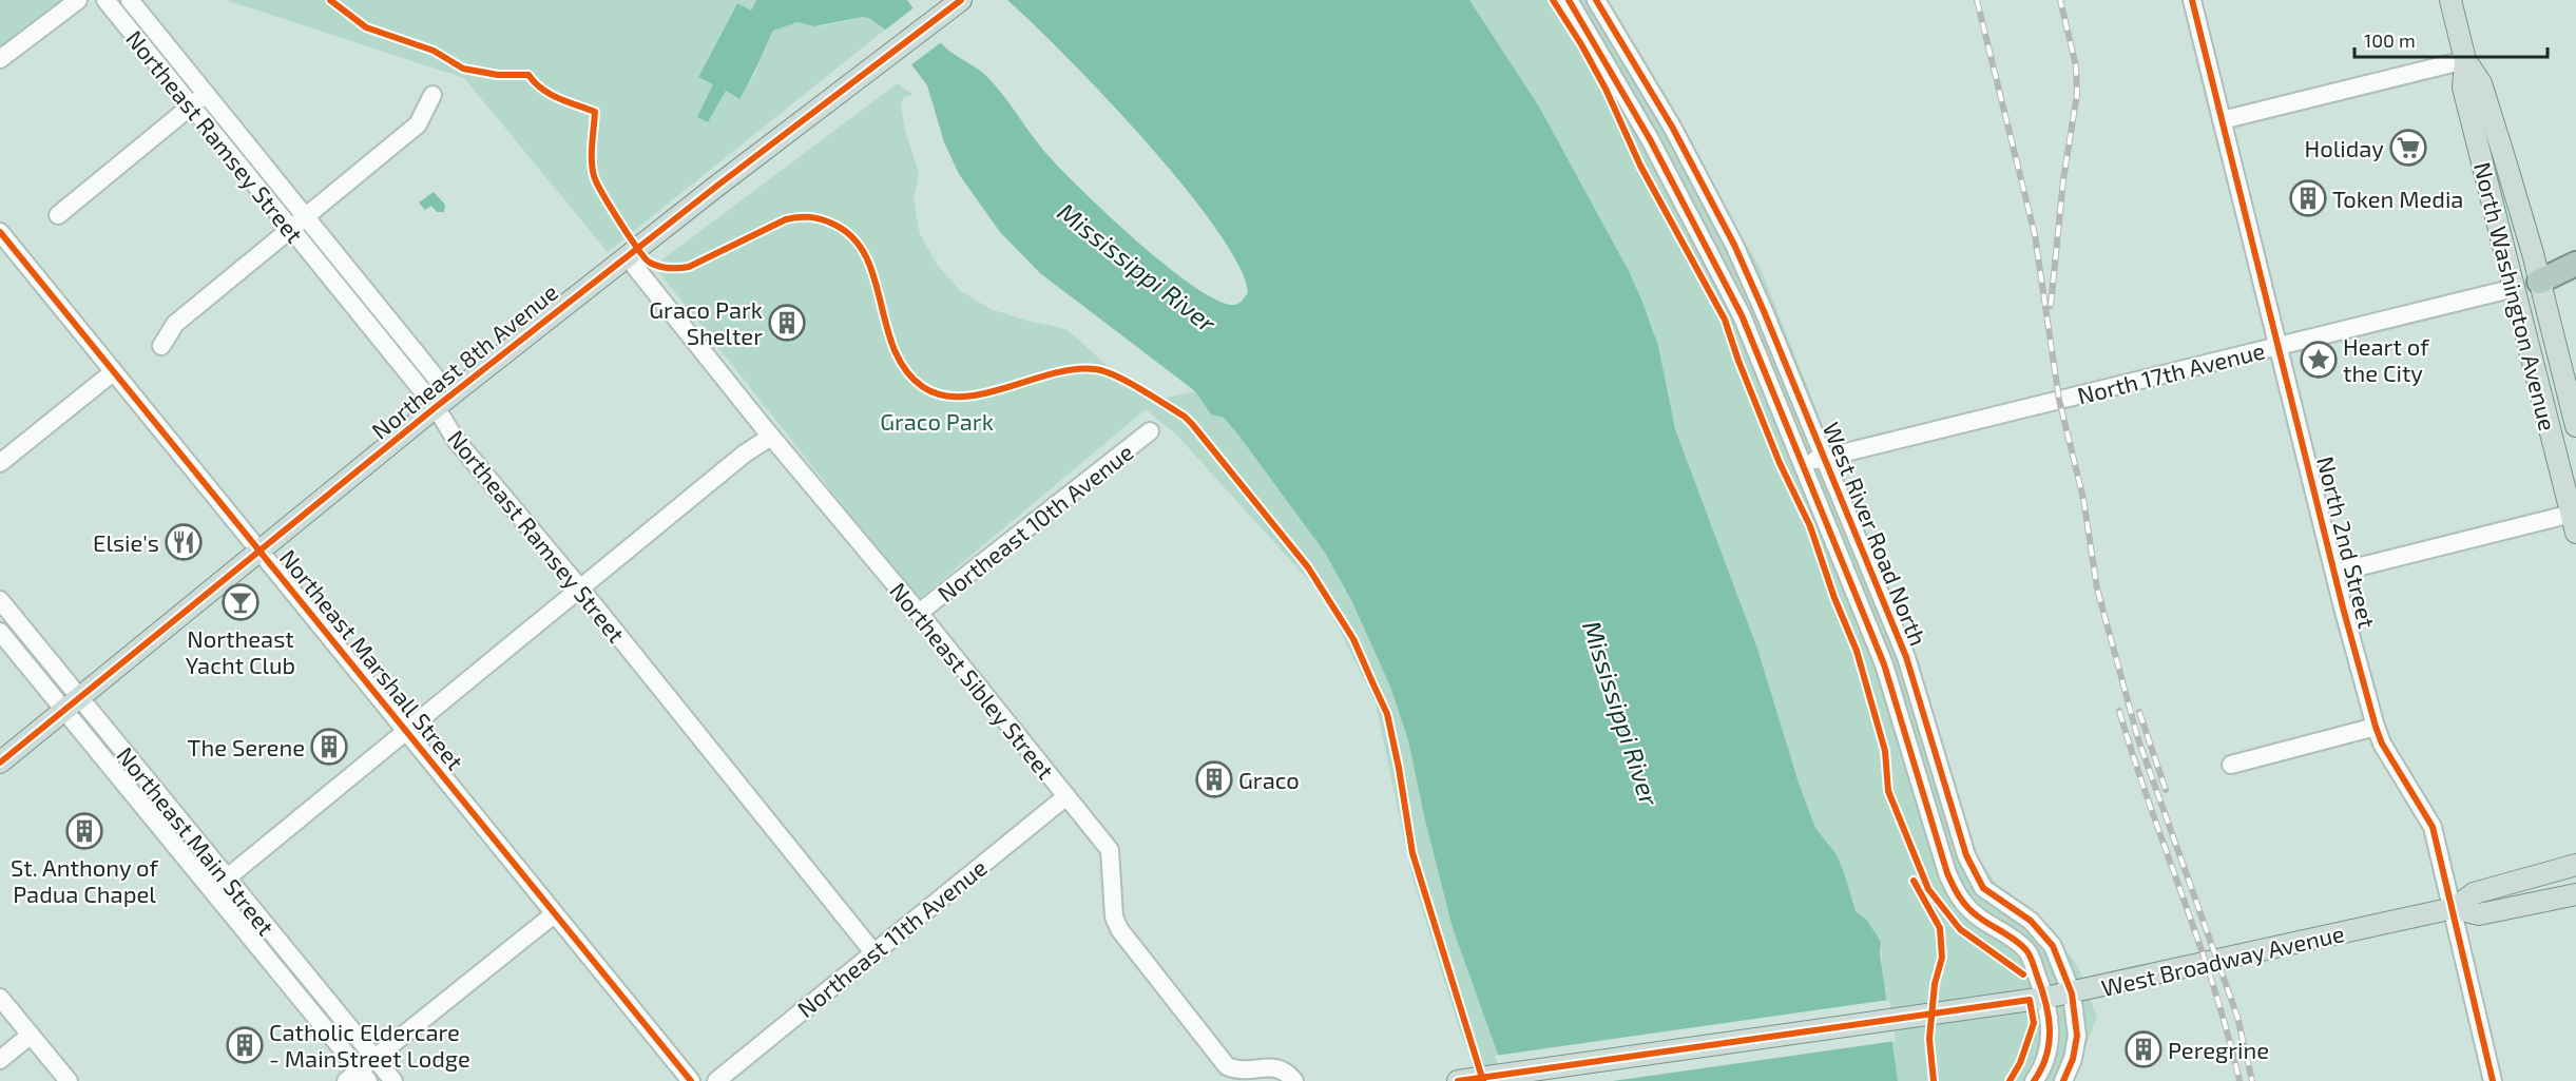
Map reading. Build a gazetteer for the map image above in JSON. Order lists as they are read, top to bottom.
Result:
{
  "streets": {
    "main road": [
      "North Washington Avenue",
      "Northeast 8th Avenue",
      "North 17th Avenue",
      "West Broadway Avenue"
    ],
    "street": [
      "Northeast Ramsey Street",
      "Northeast 10th Avenue",
      "West River Road North",
      "North 2nd Street",
      "Northeast Marshall Street",
      "Northeast Sibley Street",
      "Northeast Main Street",
      "Northeast 11th Avenue"
    ]
  },
  "crossings": [
    ["Northeast Ramsey Street", "Northeast 8th Avenue"],
    ["Northeast Ramsey Street", "Northeast 11th Avenue"],
    ["North Washington Avenue", "North 17th Avenue"],
    ["Northeast 8th Avenue", "Northeast Marshall Street"],
    ["Northeast 8th Avenue", "Northeast Sibley Street"],
    ["Northeast 8th Avenue", "Northeast Main Street"],
    ["North 17th Avenue", "West River Road North"],
    ["North 17th Avenue", "North 2nd Street"],
    ["Northeast 10th Avenue", "Northeast Sibley Street"],
    ["West River Road North", "West Broadway Avenue"],
    ["North 2nd Street", "West Broadway Avenue"],
    ["Northeast Sibley Street", "Northeast 11th Avenue"]
  ],
  "water": ["Mississippi River"],
  "parks": ["Graco Park"],
  "places": {
    "supermarket": ["Holiday"],
    "building": [
      "Token Media",
      "Graco Park Shelter",
      "The Serene",
      "Graco",
      "St. Anthony of Padua Chapel",
      "Catholic Eldercare - MainStreet Lodge",
      "Peregrine"
    ],
    "place": ["Heart of the City"],
    "restaurant": ["Elsie's"],
    "bar": ["Northeast Yacht Club"]
  },
  "scale_bar": "100 m"
}
